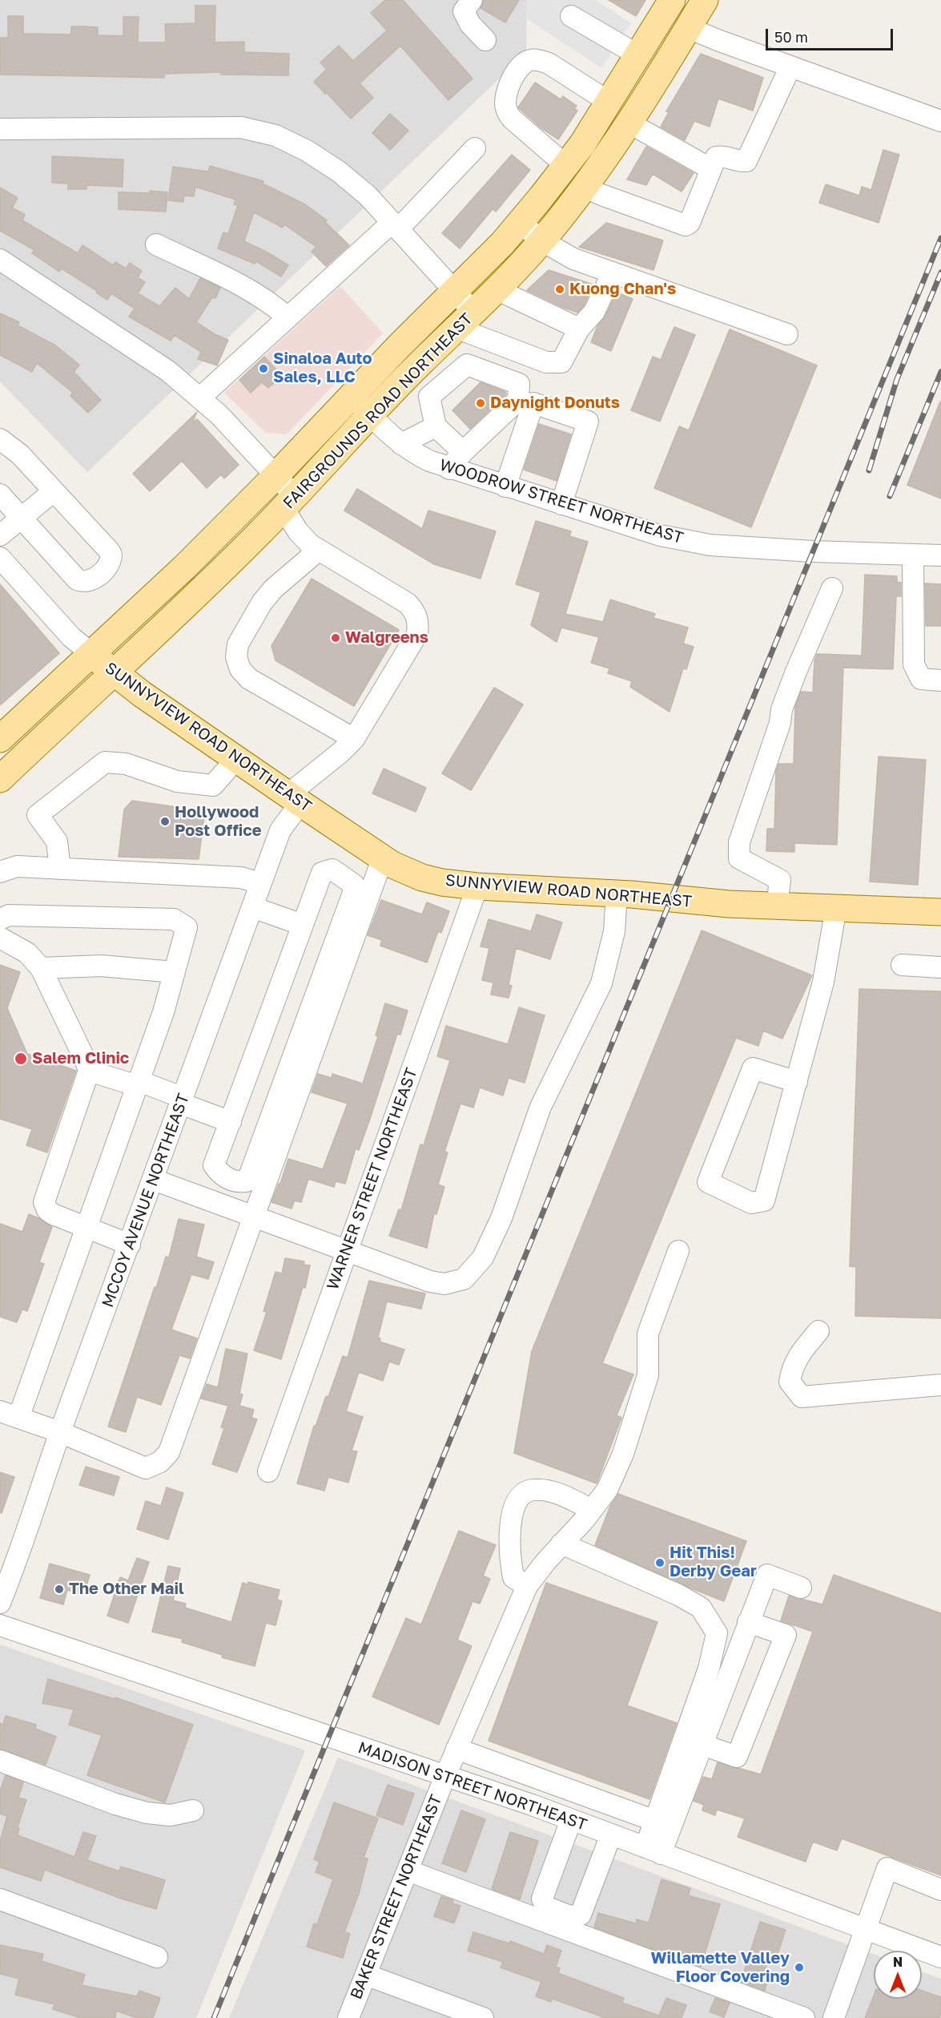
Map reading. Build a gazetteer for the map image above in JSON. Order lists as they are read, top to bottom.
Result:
{
  "streets": {
    "main road": ["FAIRGROUNDS ROAD NORTHEAST", "SUNNYVIEW ROAD NORTHEAST"],
    "street": [
      "WOODROW STREET NORTHEAST",
      "WARNER STREET NORTHEAST",
      "MCCOY AVENUE NORTHEAST",
      "MADISON STREET NORTHEAST",
      "BAKER STREET NORTHEAST"
    ]
  },
  "crossings": [
    ["FAIRGROUNDS ROAD NORTHEAST", "WOODROW STREET NORTHEAST"],
    ["FAIRGROUNDS ROAD NORTHEAST", "SUNNYVIEW ROAD NORTHEAST"],
    ["FAIRGROUNDS ROAD NORTHEAST", "MCCOY AVENUE NORTHEAST"],
    ["SUNNYVIEW ROAD NORTHEAST", "WARNER STREET NORTHEAST"],
    ["SUNNYVIEW ROAD NORTHEAST", "MCCOY AVENUE NORTHEAST"],
    ["MADISON STREET NORTHEAST", "BAKER STREET NORTHEAST"]
  ],
  "places": [
    "Kuong Chan's",
    "Sinaloa Auto Sales, LLC",
    "Daynight Donuts",
    "Walgreens",
    "Hollywood Post Office",
    "Salem Clinic",
    "Hit This! Derby Gear",
    "The Other Mail",
    "Willamette Valley Floor Covering"
  ],
  "scale_bar": "50 m",
  "north": "top"
}
